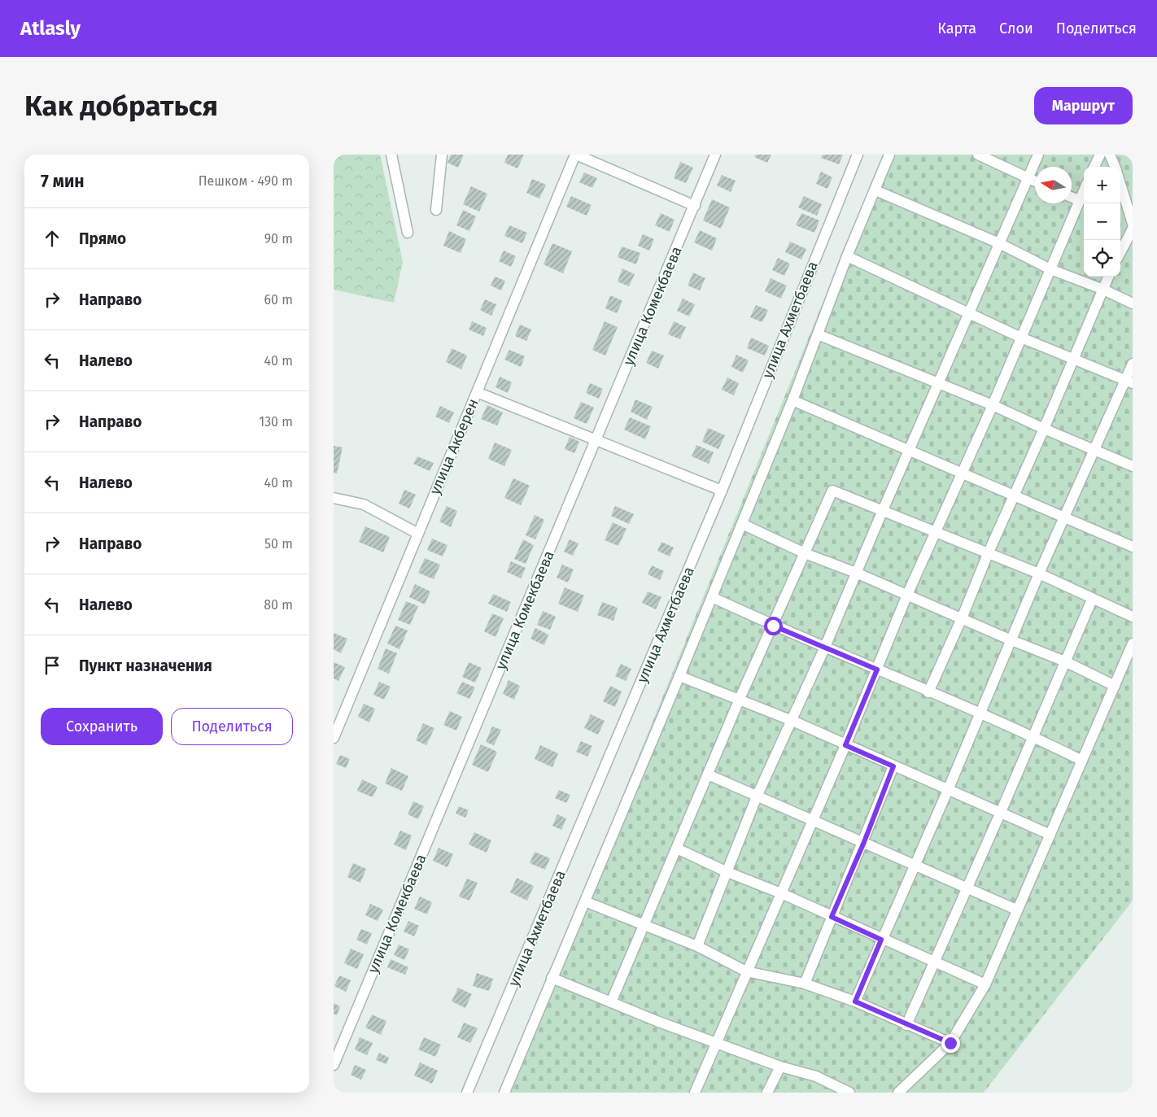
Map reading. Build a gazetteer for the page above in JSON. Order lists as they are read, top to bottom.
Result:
{
  "streets": {
    "street": ["улица Комекбаева", "улица Ахметбаева", "улица Акберен"]
  },
  "north": "left",
  "page": {
    "header": "Atlasly",
    "nav": ["Карта", "Слои", "Поделиться"],
    "buttons": [
      "Маршрут",
      ["Сохранить", "Поделиться"]
    ],
    "title": "Как добраться",
    "heading": ["7 мин", "Пешком · 490 m"],
    "map_buttons": ["+", "−"],
    "list": [
      ["Прямо", "90 m"],
      ["Направо", "60 m"],
      ["Налево", "40 m"],
      ["Направо", "130 m"],
      ["Налево", "40 m"],
      ["Направо", "50 m"],
      ["Налево", "80 m"],
      "Пункт назначения"
    ]
  }
}
